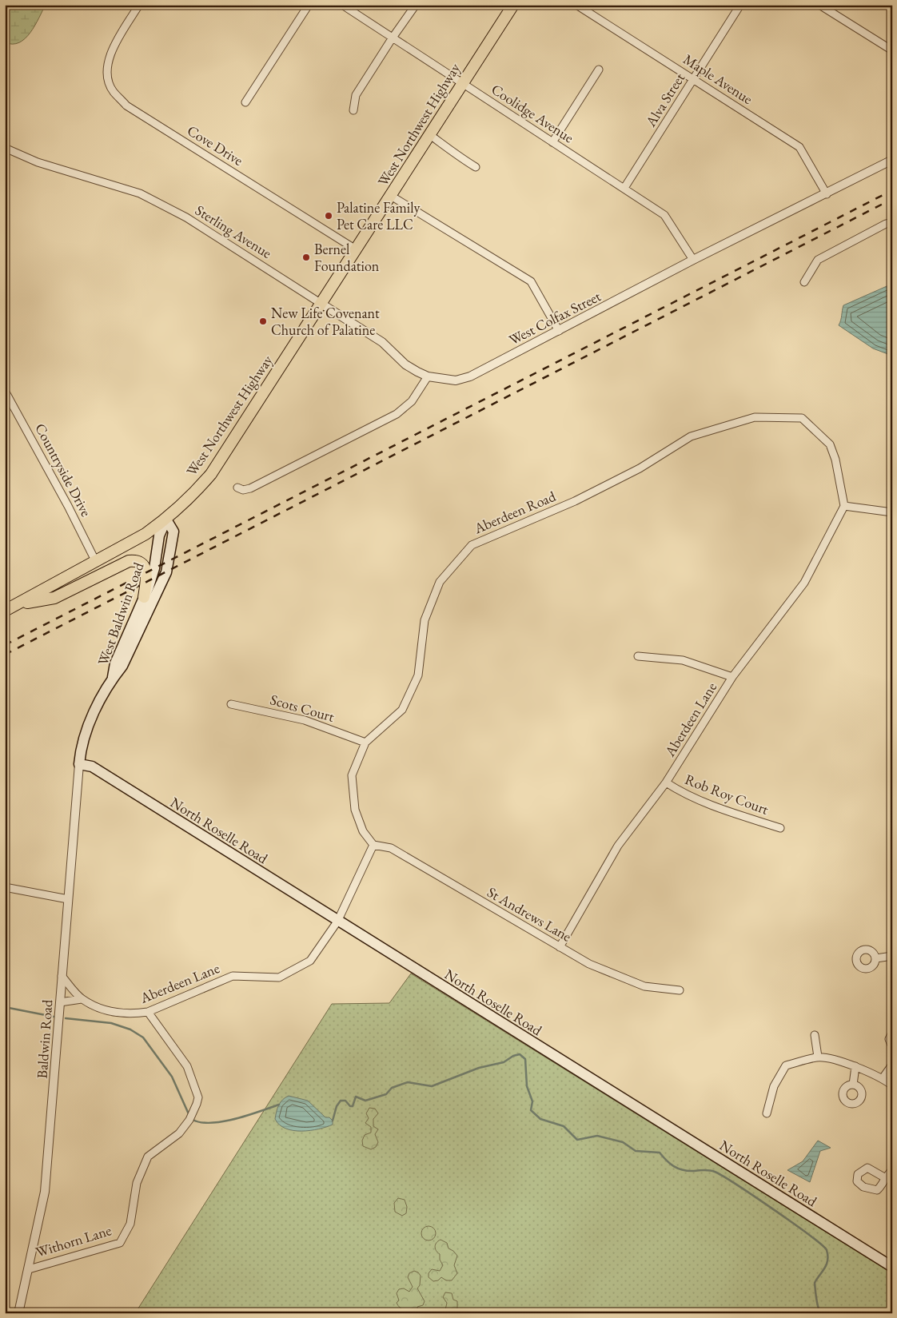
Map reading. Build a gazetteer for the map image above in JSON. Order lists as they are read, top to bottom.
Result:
{
  "streets": {
    "main road": ["West Northwest Highway", "West Baldwin Road", "North Roselle Road"],
    "street": [
      "Maple Avenue",
      "Alva Street",
      "Coolidge Avenue",
      "Cove Drive",
      "Sterling Avenue",
      "West Colfax Street",
      "Countryside Drive",
      "Aberdeen Road",
      "Scots Court",
      "Aberdeen Lane",
      "Rob Roy Court",
      "St Andrews Lane",
      "Baldwin Road",
      "Withorn Lane"
    ]
  },
  "crossings": [
    ["Maple Avenue", "Alva Street"],
    ["Maple Avenue", "West Colfax Street"],
    ["Alva Street", "Coolidge Avenue"],
    ["Coolidge Avenue", "West Northwest Highway"],
    ["Coolidge Avenue", "West Colfax Street"],
    ["West Northwest Highway", "Cove Drive"],
    ["West Northwest Highway", "Sterling Avenue"],
    ["West Northwest Highway", "Countryside Drive"],
    ["West Northwest Highway", "West Baldwin Road"],
    ["Sterling Avenue", "West Colfax Street"],
    ["Aberdeen Road", "Scots Court"],
    ["Aberdeen Road", "Aberdeen Lane"],
    ["Aberdeen Road", "St Andrews Lane"],
    ["West Baldwin Road", "North Roselle Road"],
    ["West Baldwin Road", "Baldwin Road"],
    ["Aberdeen Lane", "Rob Roy Court"],
    ["Aberdeen Lane", "North Roselle Road"],
    ["Aberdeen Lane", "St Andrews Lane"],
    ["Aberdeen Lane", "Baldwin Road"],
    ["Aberdeen Lane", "Withorn Lane"],
    ["North Roselle Road", "Baldwin Road"],
    ["Baldwin Road", "Withorn Lane"]
  ],
  "places": ["Palatine Family Pet Care LLC", "Bernel Foundation", "New Life Covenant Church of Palatine"]
}
